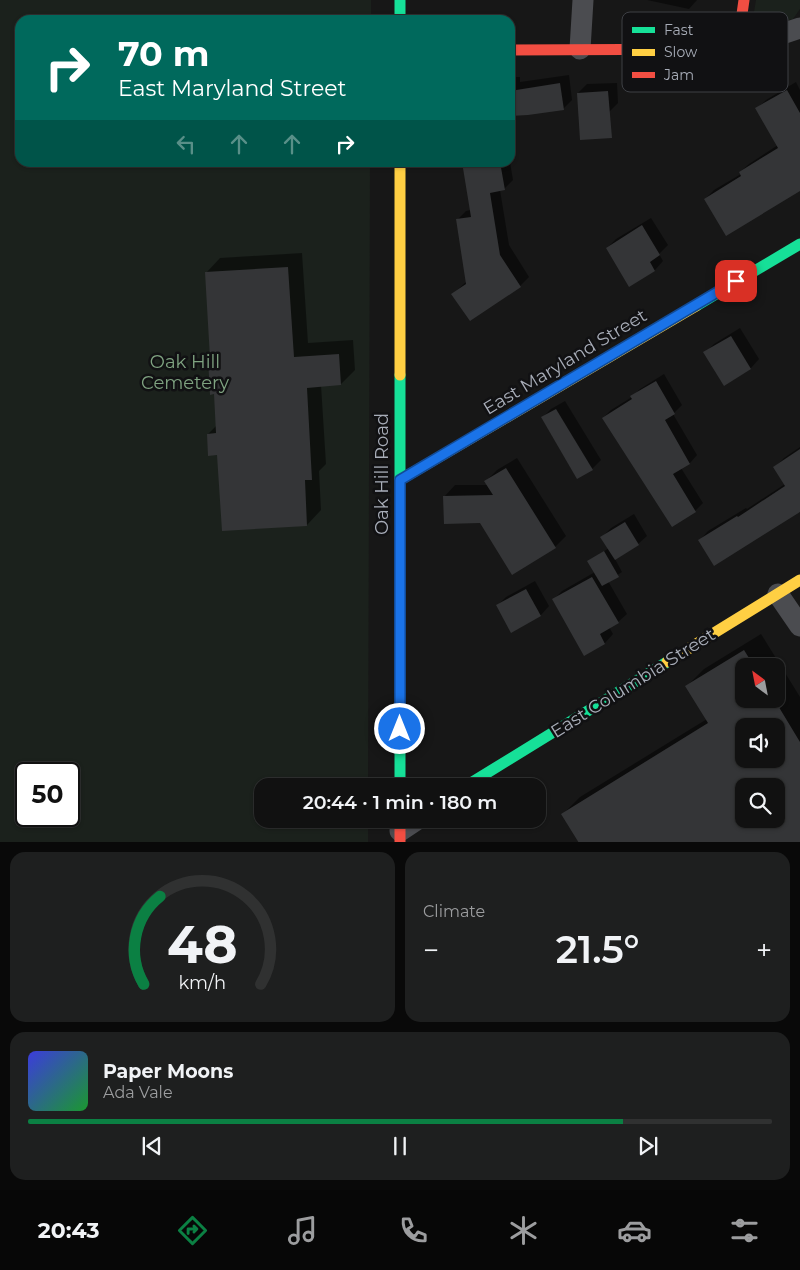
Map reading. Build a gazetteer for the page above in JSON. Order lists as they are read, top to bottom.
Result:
{
  "streets": {
    "street": ["East Maryland Street", "Oak Hill Road", "East Columbia Street"]
  },
  "crossings": [
    ["East Maryland Street", "Oak Hill Road"]
  ],
  "parks": ["Oak Hill Cemetery"],
  "legend": ["Fast", "Slow", "Jam"],
  "north": "top left",
  "page": {
    "turn": ["70 m", "East Maryland Street"],
    "limit": "50",
    "trip": "20:44 · 1 min · 180 m",
    "tile": "Climate",
    "heat": ["−", "21.5°", "+"],
    "song": ["Paper Moons", "Ada Vale"],
    "tabs": "20:43",
    "gauge": ["48", "km/h"]
  }
}
